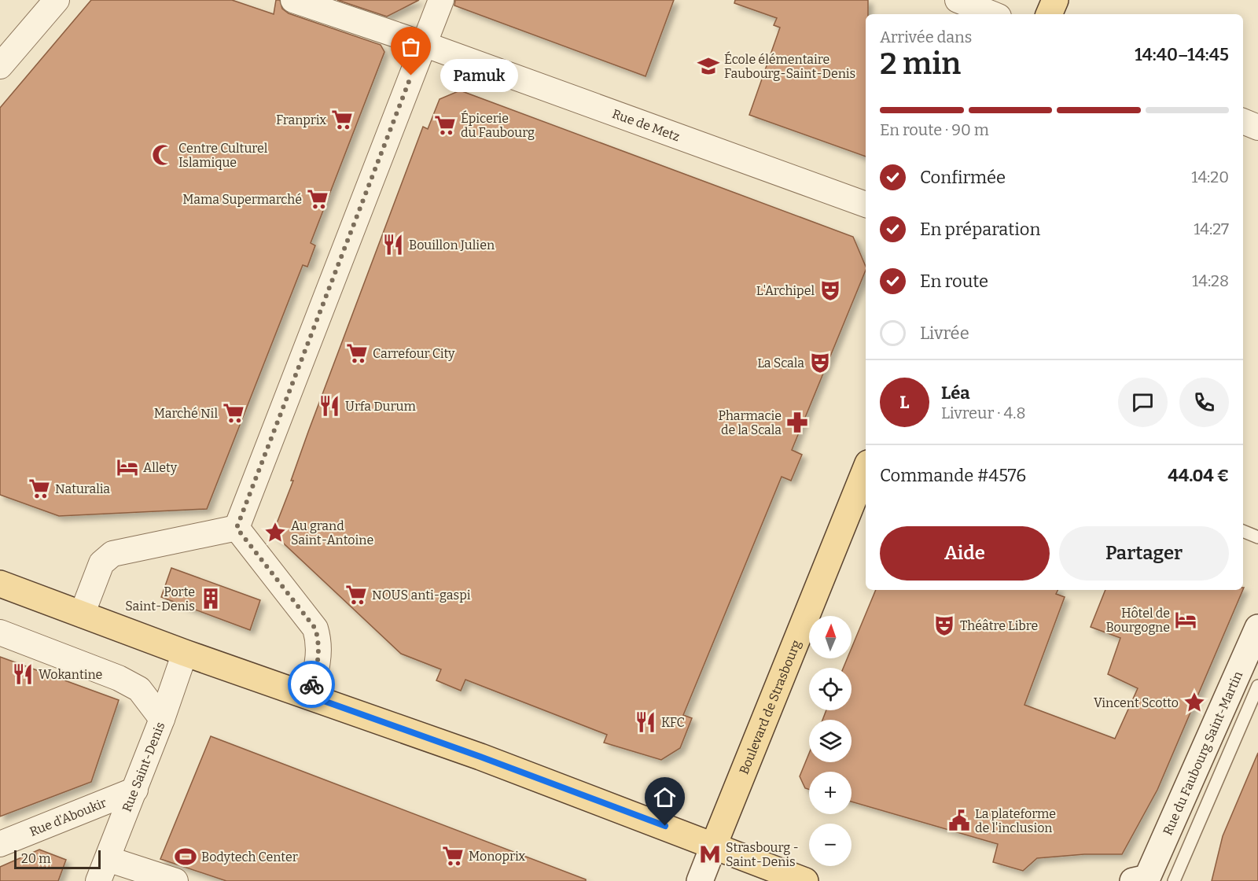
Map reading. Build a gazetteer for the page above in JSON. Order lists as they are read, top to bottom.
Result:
{
  "streets": {
    "main road": ["Boulevard de Strasbourg", "Rue du Faubourg Saint-Martin"],
    "street": ["Rue de Metz", "Rue Saint-Denis", "Rue d'Aboukir"]
  },
  "crossings": [
    ["Rue Saint-Denis", "Rue d'Aboukir"]
  ],
  "places": {
    "school or university": ["École élémentaire Faubourg-Saint-Denis"],
    "other": ["Pamuk"],
    "supermarket": [
      "Franprix",
      "Épicerie du Faubourg",
      "Mama Supermarché",
      "Carrefour City",
      "Marché Nil",
      "Naturalia",
      "NOUS anti-gaspi",
      "Monoprix"
    ],
    "mosque": ["Centre Culturel Islamique"],
    "restaurant": [
      "Bouillon Julien",
      "Urfa Durum",
      "Wokantine",
      "KFC"
    ],
    "theatre": ["L'Archipel", "La Scala", "Théâtre Libre"],
    "pharmacy": ["Pharmacie de la Scala"],
    "hotel": ["Allety", "Hôtel de Bourgogne"],
    "place": ["Au grand Saint-Antoine", "Vincent Scotto"],
    "building": ["Porte Saint-Denis"],
    "public building": ["La plateforme de l'inclusion"],
    "metro station": ["Strasbourg - Saint-Denis"],
    "sports": ["Bodytech Center"]
  },
  "scale_bar": "20 m",
  "north": "top",
  "page": {
    "heading": ["2 min", "Arrivée dans", "14:40–14:45"],
    "panel": [
      "Léa",
      "Livreur · 4.8",
      "Commande #4576",
      "44.04 €"
    ],
    "bubble": "Pamuk",
    "bar": "En route · 90 m",
    "list": [
      ["Confirmée", "14:20"],
      ["En préparation", "14:27"],
      ["En route", "14:28"],
      "Livrée"
    ],
    "round": "L",
    "buttons": ["Aide", "Partager"],
    "map_buttons": ["+", "−"],
    "scale": "20 m"
  }
}
